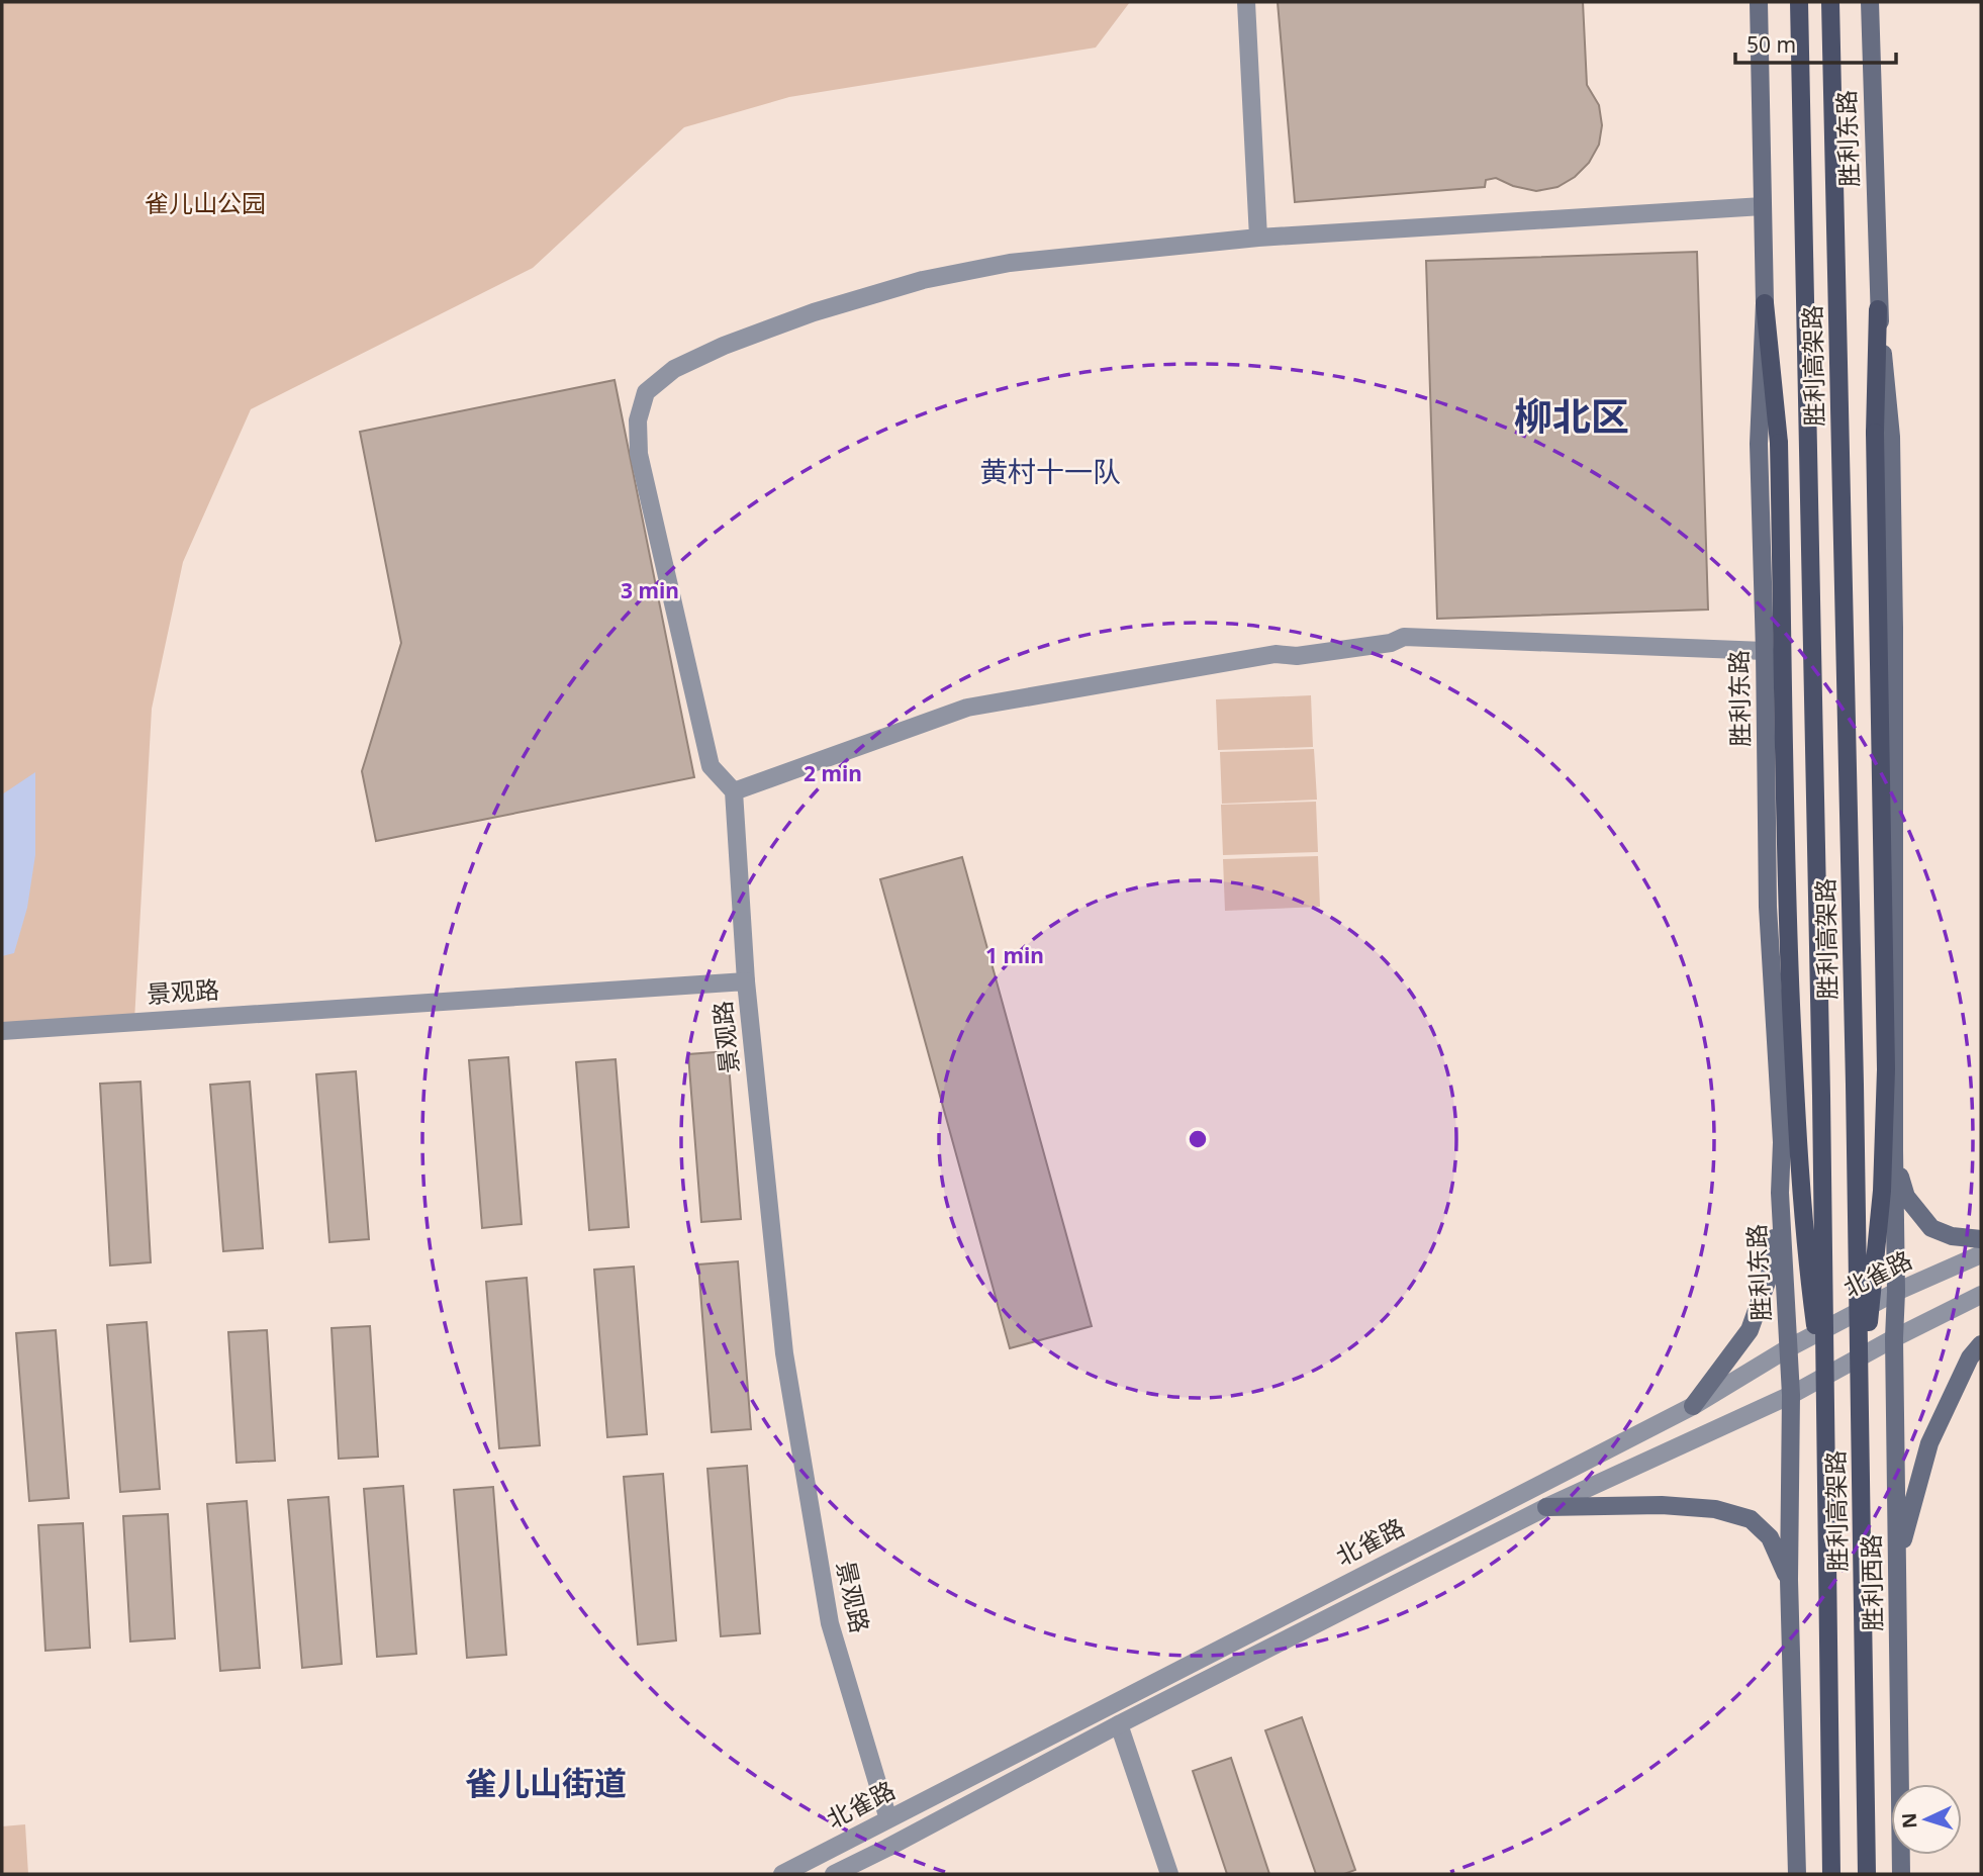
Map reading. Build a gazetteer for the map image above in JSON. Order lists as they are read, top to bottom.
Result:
{
  "streets": {
    "main road": ["胜利东路", "胜利高架路", "胜利西路"],
    "street": ["景观路", "北雀路"]
  },
  "crossings": [
    ["胜利东路", "北雀路"],
    ["胜利东路", "胜利西路"],
    ["景观路", "北雀路"],
    ["北雀路", "胜利西路"]
  ],
  "districts": ["柳北区", "黄村十一队", "雀儿山街道"],
  "parks": ["雀儿山公园"],
  "scale_bar": "50 m",
  "north": "left",
  "rings": ["3 min", "2 min", "1 min"]
}
